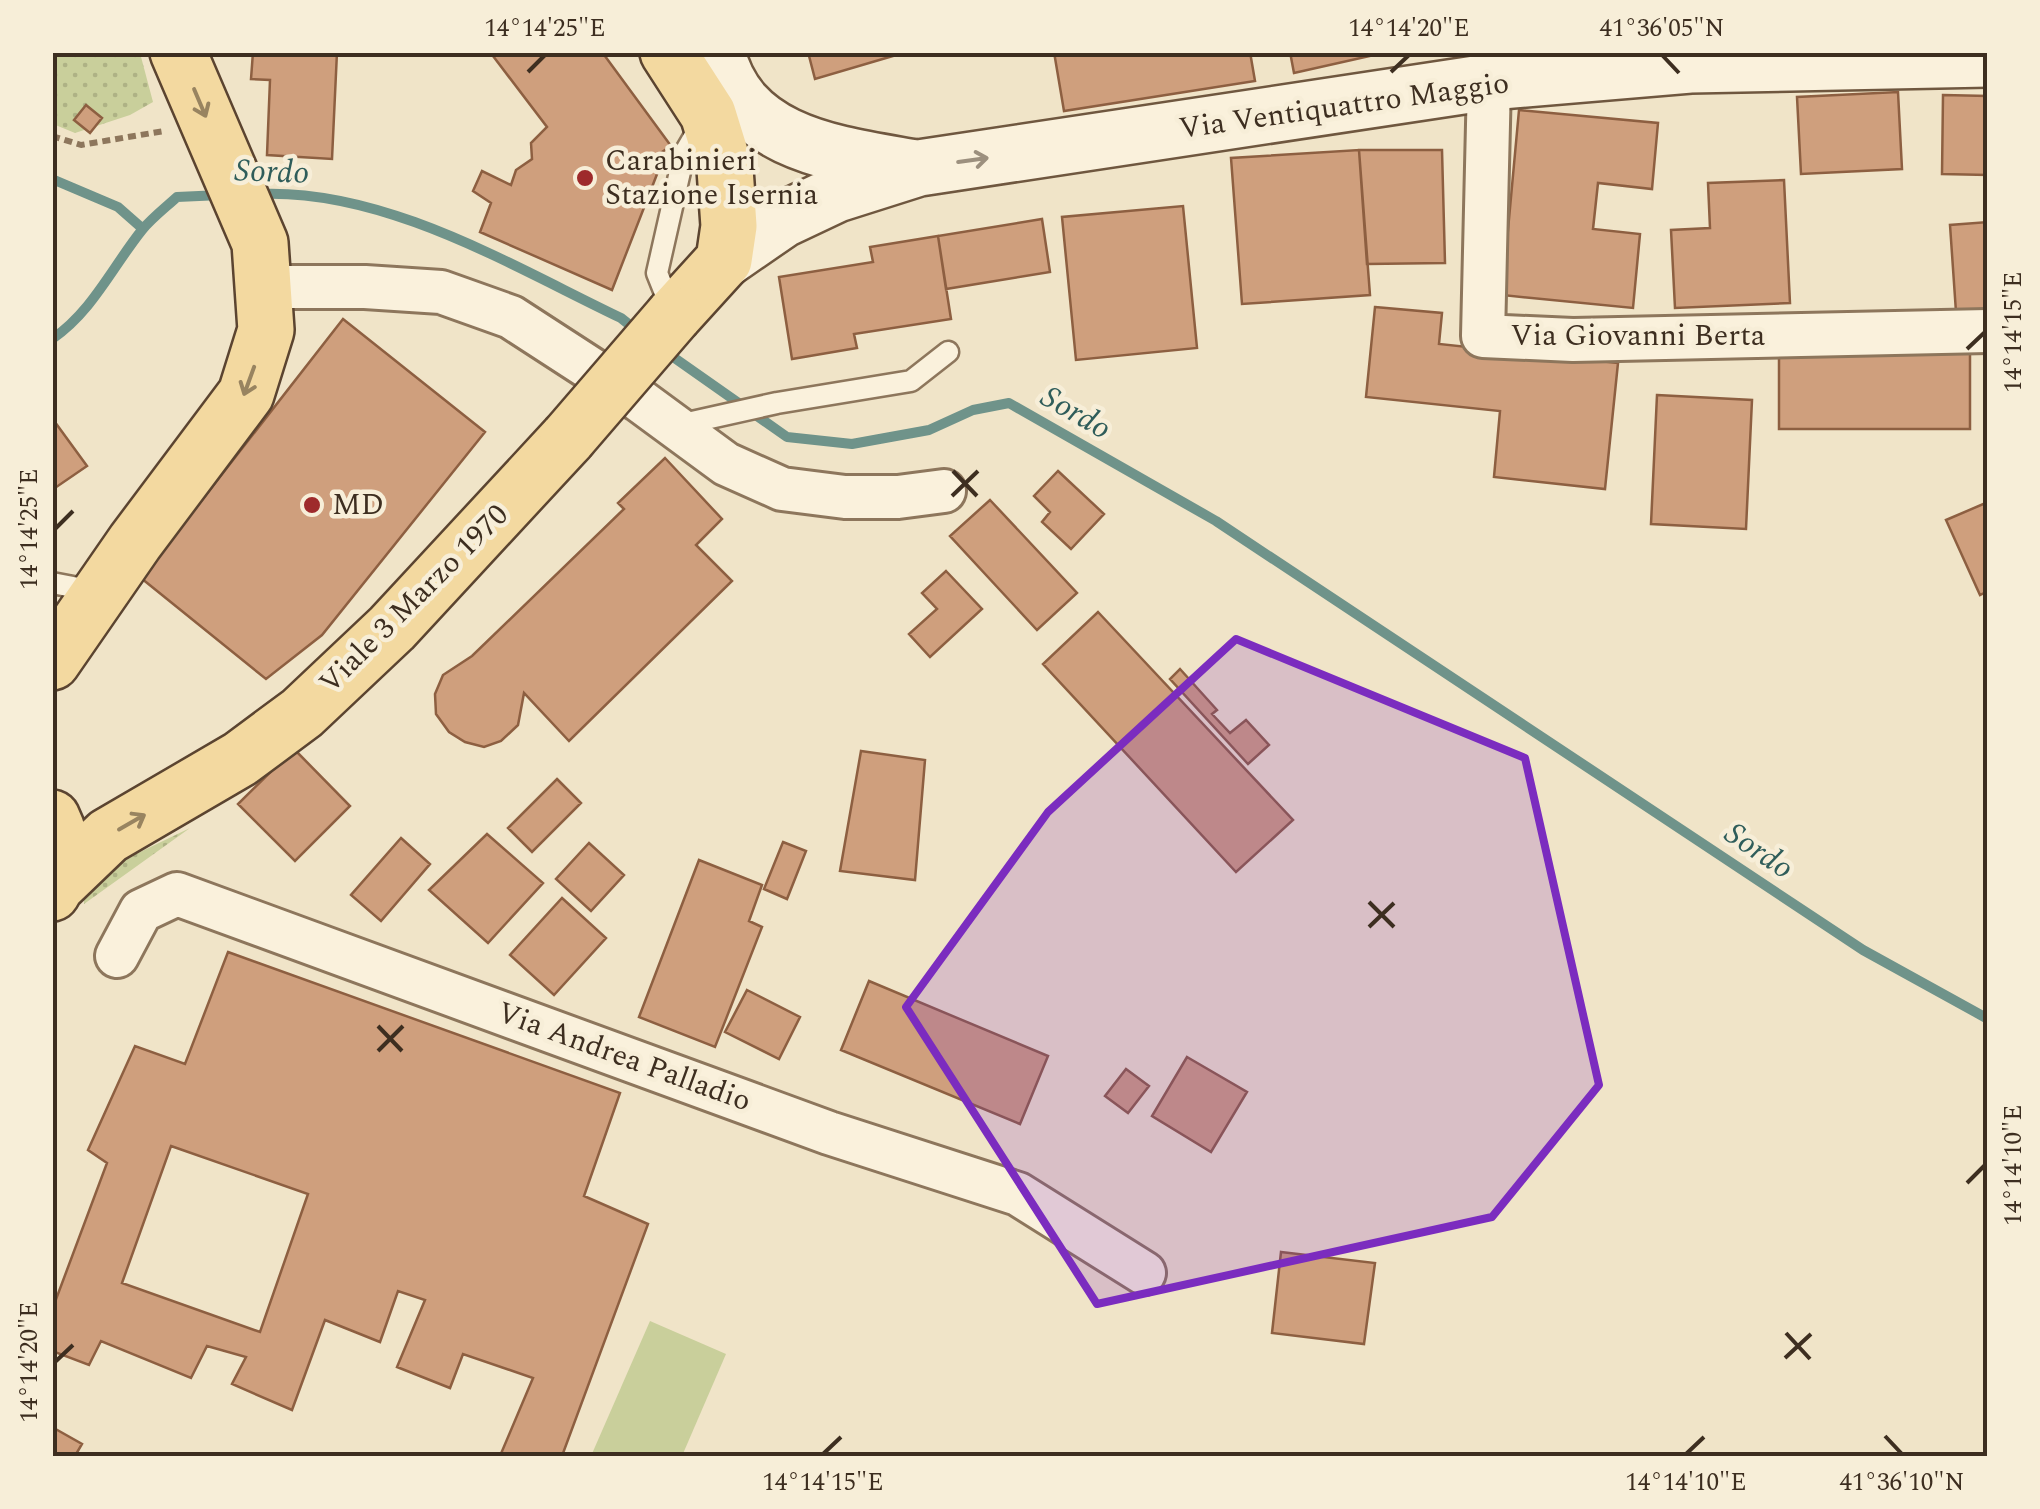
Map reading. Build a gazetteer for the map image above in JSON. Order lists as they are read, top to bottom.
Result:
{
  "streets": {
    "main road": ["Via Ventiquattro Maggio", "Viale 3 Marzo 1970"],
    "street": ["Via Giovanni Berta", "Via Andrea Palladio"]
  },
  "crossings": [
    ["Via Ventiquattro Maggio", "Via Giovanni Berta"],
    ["Via Ventiquattro Maggio", "Viale 3 Marzo 1970"]
  ],
  "one_way": ["Via Ventiquattro Maggio"],
  "water": ["Sordo"],
  "places": ["Carabinieri Stazione Isernia", "MD"],
  "coordinates": [
    "14°14'25\"E",
    "14°14'20\"E",
    "41°36'05\"N",
    "14°14'15\"E",
    "14°14'10\"E",
    "41°36'10\"N"
  ]
}
